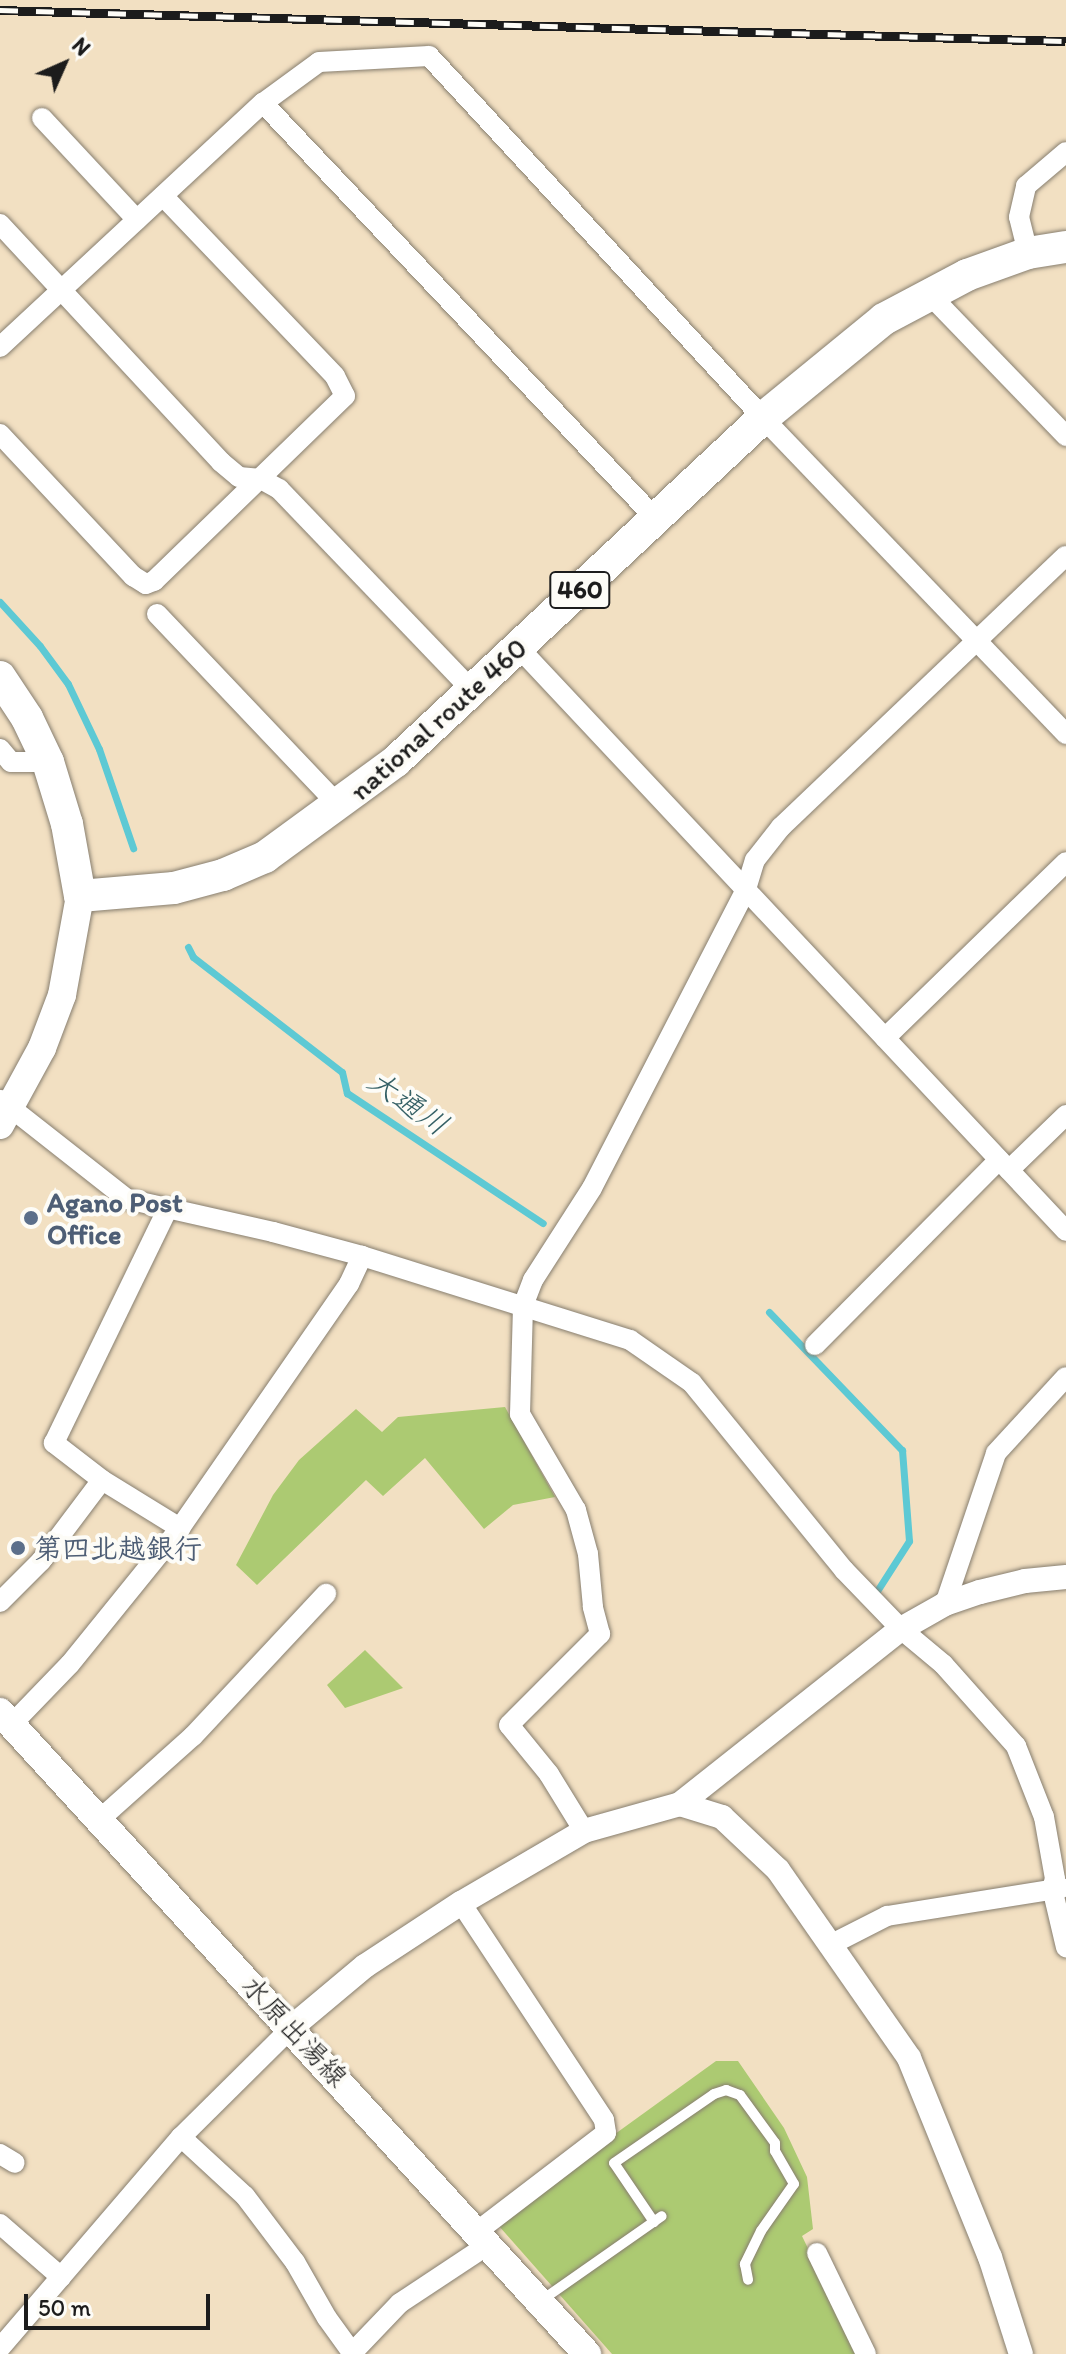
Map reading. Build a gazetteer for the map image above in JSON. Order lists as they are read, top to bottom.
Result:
{
  "streets": {
    "highway": ["460", "national route 460"],
    "main road": ["水原出湯線"]
  },
  "water": ["大通川"],
  "places": ["Agano Post Office", "第四北越銀行"],
  "scale_bar": "50 m",
  "north": "top right"
}
